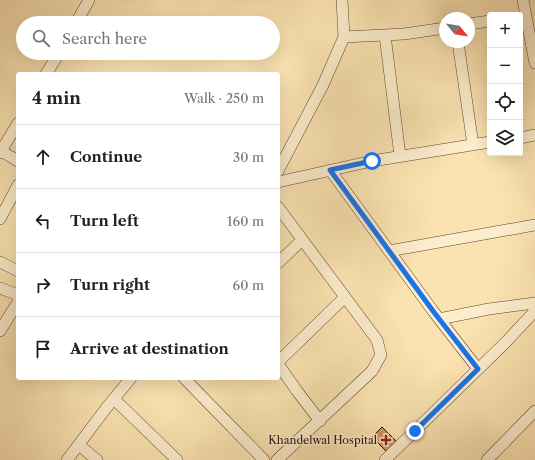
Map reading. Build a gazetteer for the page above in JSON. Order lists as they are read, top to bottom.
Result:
{
  "places": {
    "health": ["Khandelwal Hospital"]
  },
  "north": "bottom right",
  "page": {
    "map_buttons": ["+", "−"],
    "search": "Search here",
    "heading": ["4 min", "Walk · 250 m"],
    "list": [
      ["Continue", "30 m"],
      ["Turn left", "160 m"],
      ["Turn right", "60 m"],
      "Arrive at destination"
    ]
  }
}
